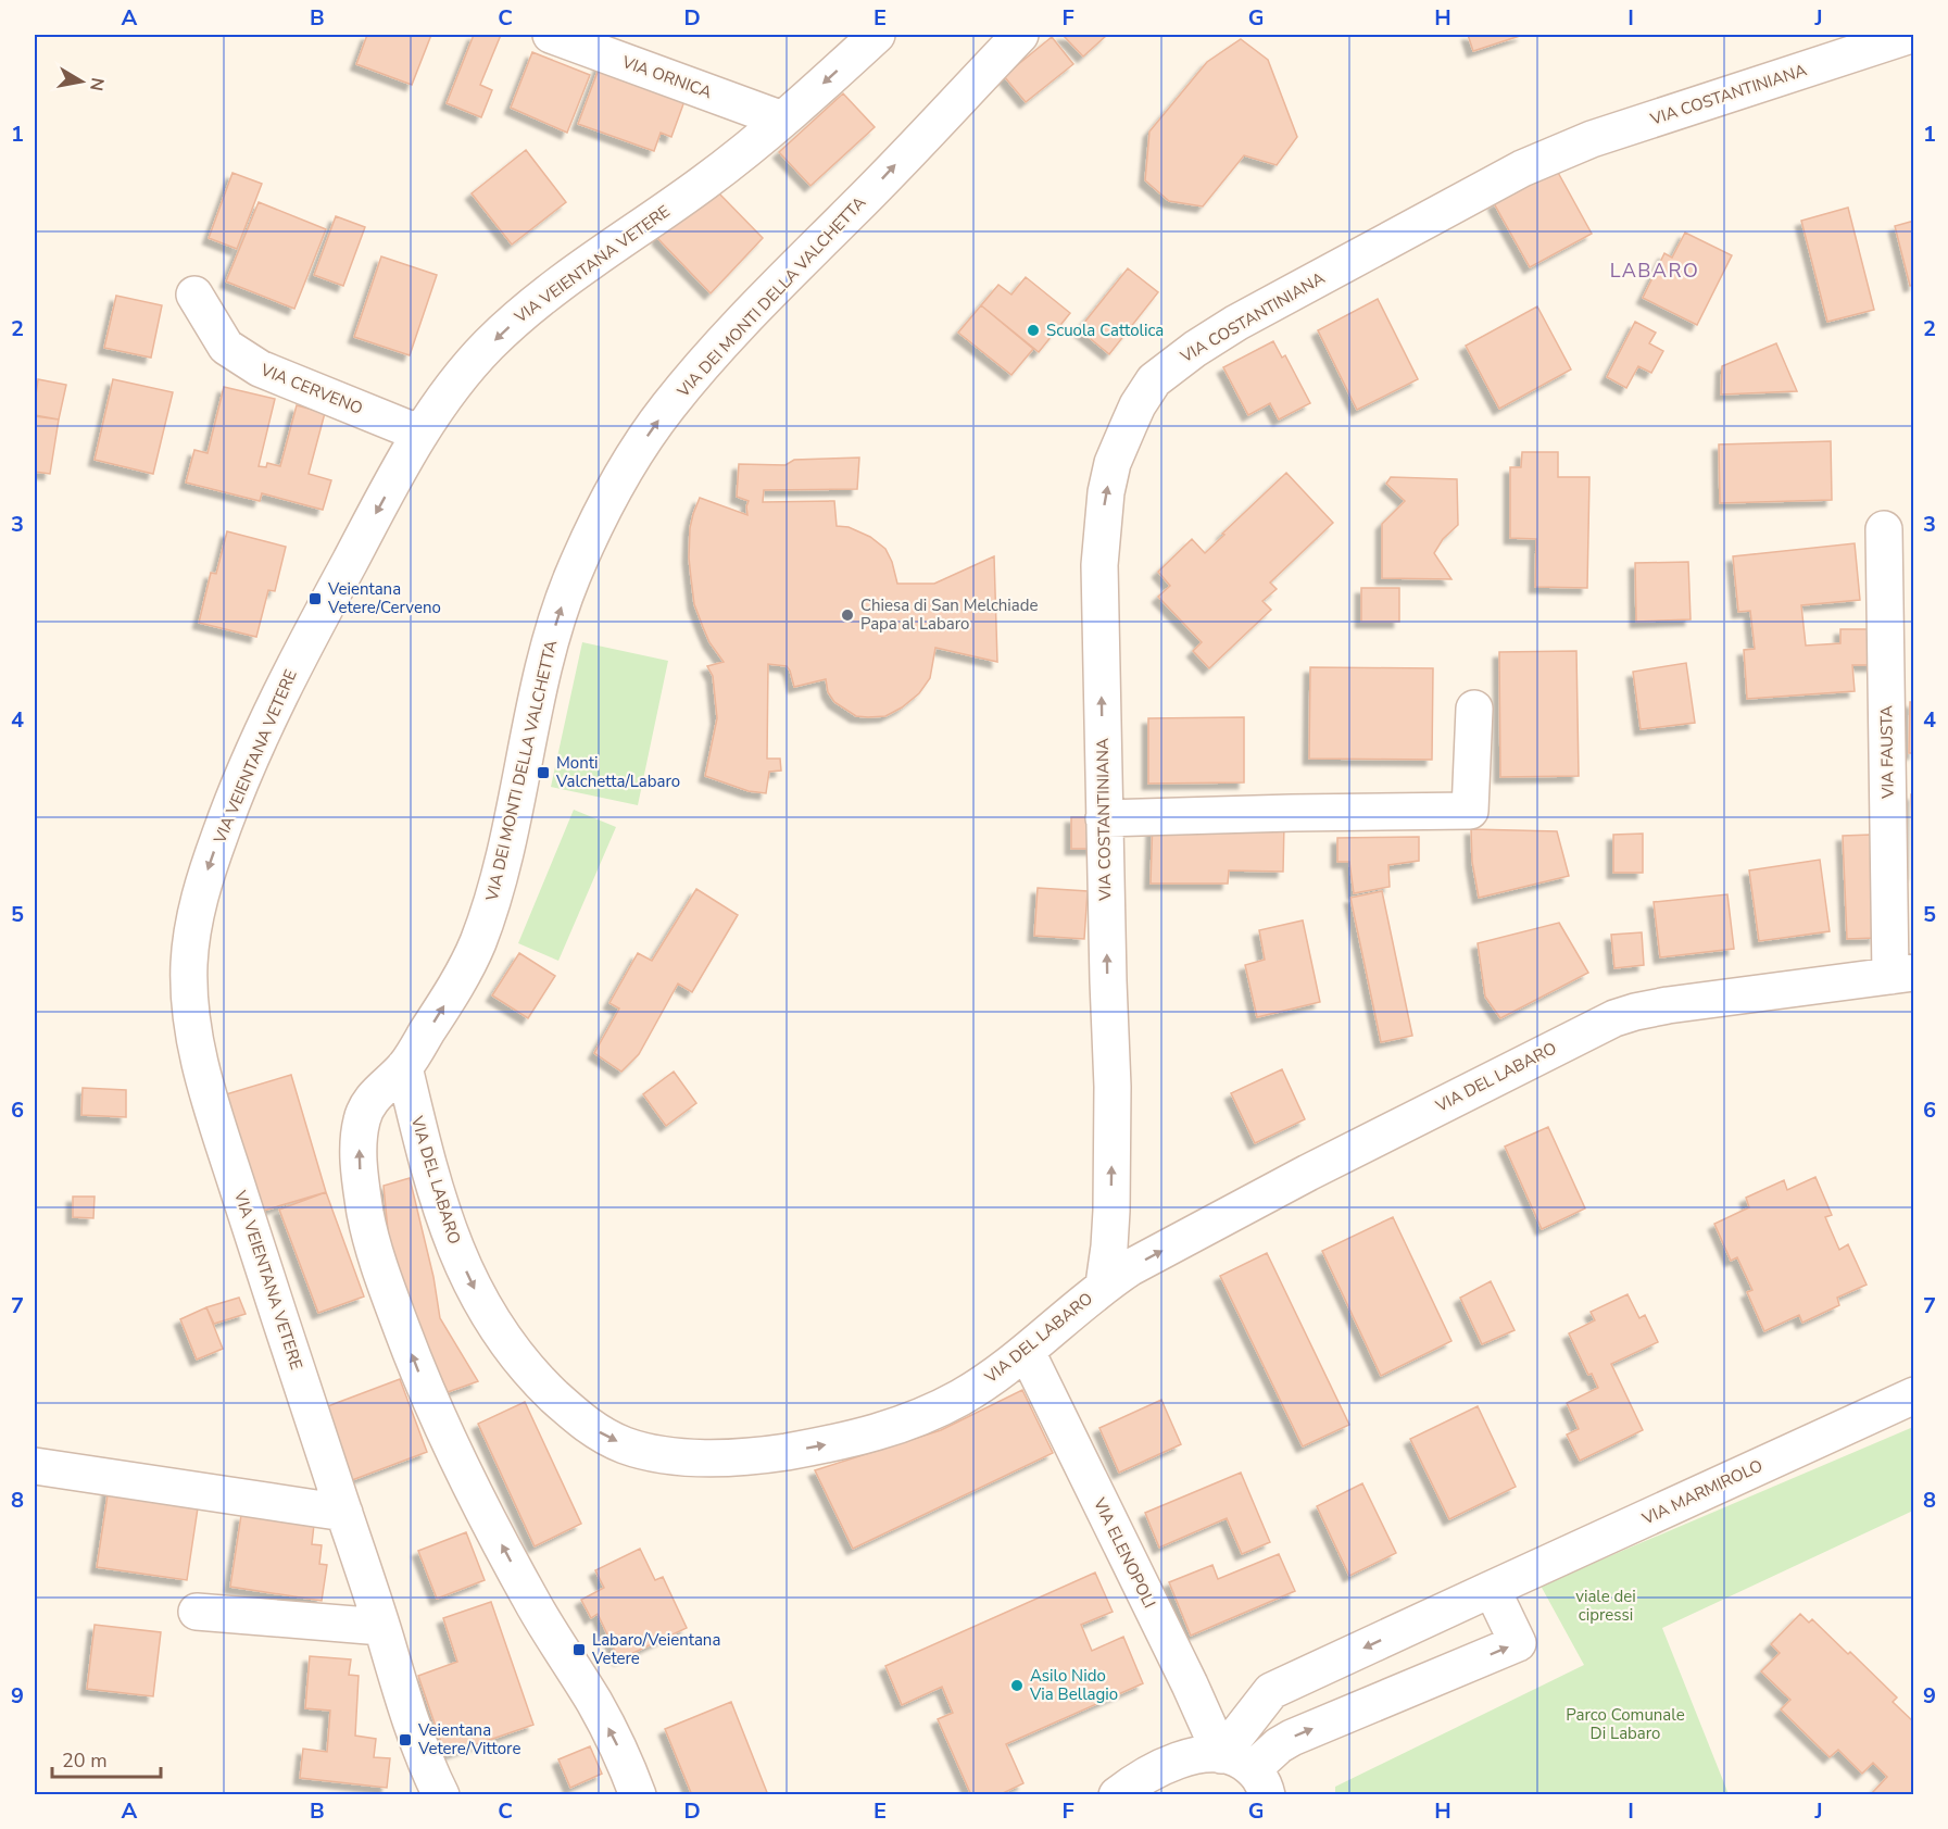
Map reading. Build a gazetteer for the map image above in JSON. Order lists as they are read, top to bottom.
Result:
{
  "streets": {
    "street": [
      "VIA ORNICA",
      "VIA COSTANTINIANA",
      "VIA VEIENTANA VETERE",
      "VIA DEI MONTI DELLA VALCHETTA",
      "VIA CERVENO",
      "VIA FAUSTA",
      "VIA DEL LABARO",
      "VIA MARMIROLO",
      "VIA ELENOPOLI"
    ]
  },
  "crossings": [
    ["VIA ORNICA", "VIA VEIENTANA VETERE"],
    ["VIA COSTANTINIANA", "VIA DEL LABARO"],
    ["VIA VEIENTANA VETERE", "VIA CERVENO"],
    ["VIA DEI MONTI DELLA VALCHETTA", "VIA DEL LABARO"],
    ["VIA FAUSTA", "VIA DEL LABARO"],
    ["VIA DEL LABARO", "VIA ELENOPOLI"],
    ["VIA MARMIROLO", "VIA ELENOPOLI"]
  ],
  "one_way": [
    "VIA COSTANTINIANA",
    "VIA VEIENTANA VETERE",
    "VIA DEI MONTI DELLA VALCHETTA",
    "VIA DEL LABARO",
    "VIA MARMIROLO"
  ],
  "districts": ["LABARO"],
  "parks": ["viale dei cipressi", "Parco Comunale Di Labaro"],
  "places": {
    "other": ["Scuola Cattolica", "Chiesa di San Melchiade Papa al Labaro", "Asilo Nido Via Bellagio"],
    "transit": [
      "Veientana Vetere/Cerveno",
      "Monti Valchetta/Labaro",
      "Labaro/Veientana Vetere",
      "Veientana Vetere/Vittore"
    ]
  },
  "scale_bar": "20 m",
  "north": "right",
  "grid": {
    "columns": [
      "A",
      "B",
      "C",
      "D",
      "E",
      "F",
      "G",
      "H",
      "I",
      "J"
    ],
    "rows": [
      "1",
      "2",
      "3",
      "4",
      "5",
      "6",
      "7",
      "8",
      "9"
    ]
  }
}
